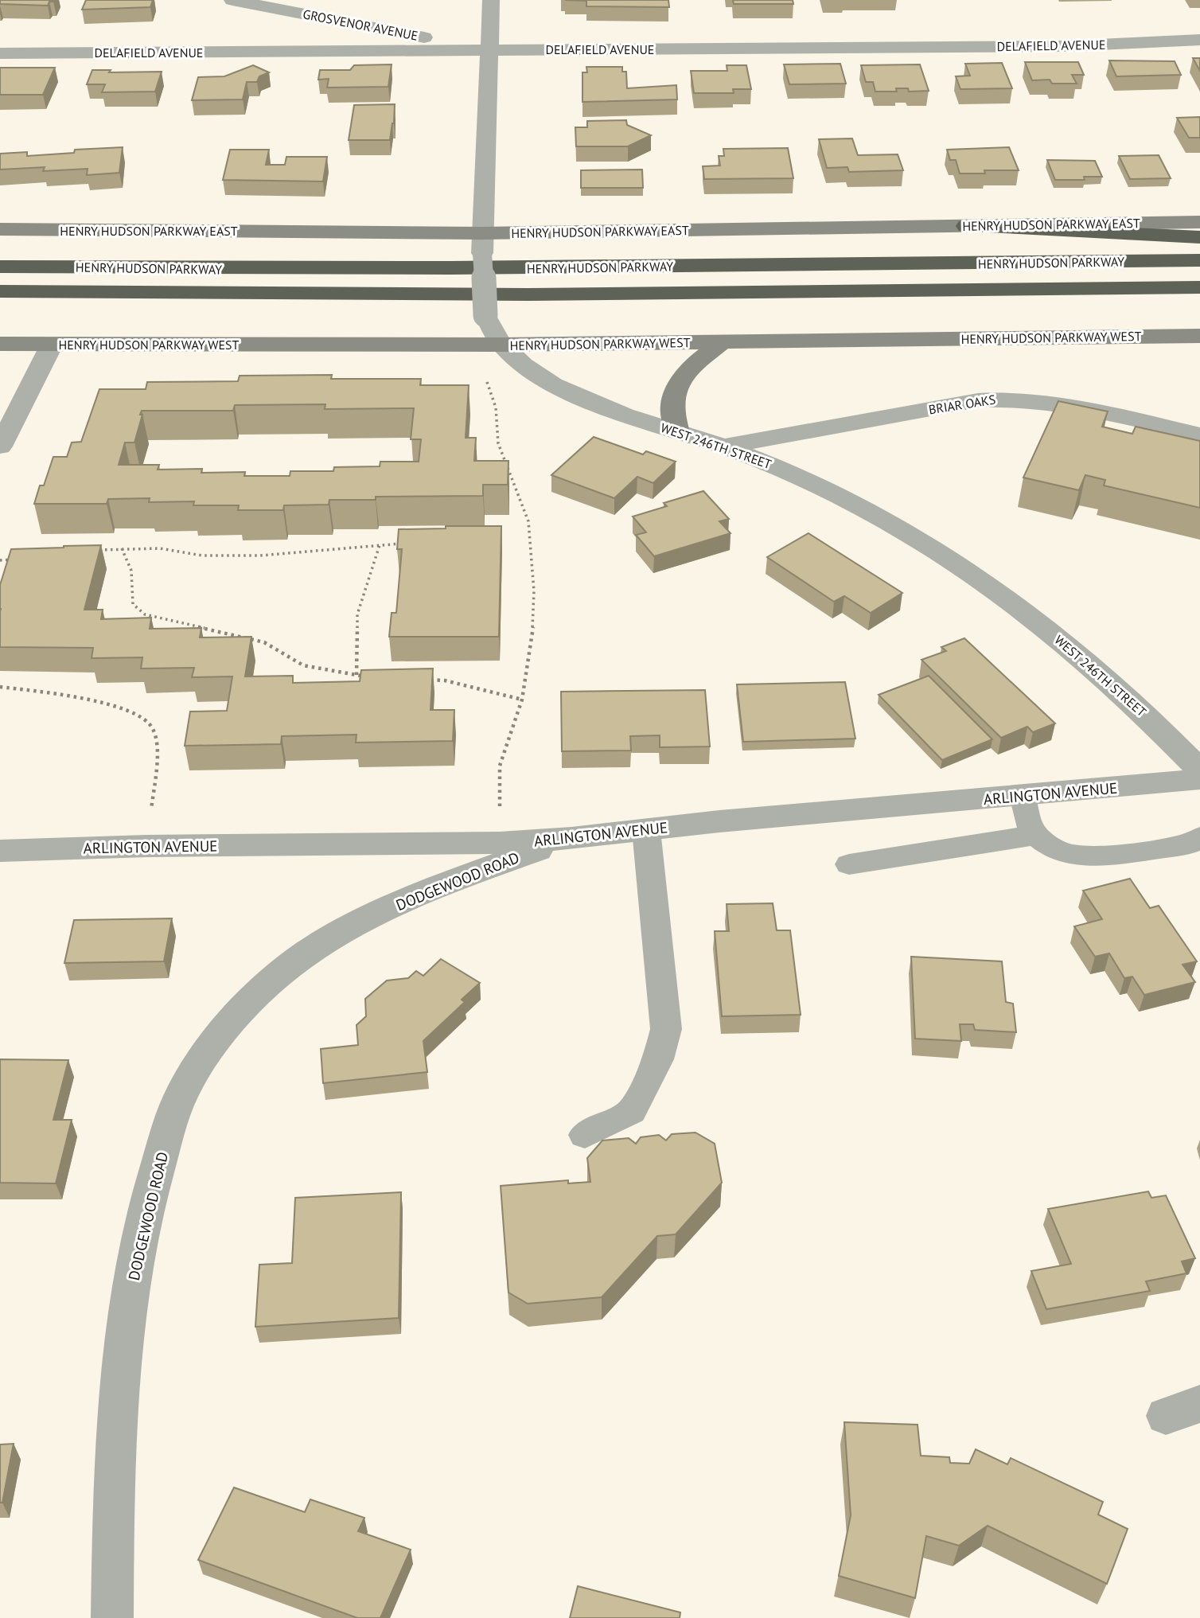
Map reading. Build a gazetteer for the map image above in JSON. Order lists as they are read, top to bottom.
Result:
{
  "streets": {
    "highway": ["HENRY HUDSON PARKWAY"],
    "main road": ["HENRY HUDSON PARKWAY EAST", "HENRY HUDSON PARKWAY WEST"],
    "street": [
      "GROSVENOR AVENUE",
      "DELAFIELD AVENUE",
      "BRIAR OAKS",
      "WEST 246TH STREET",
      "ARLINGTON AVENUE",
      "DODGEWOOD ROAD"
    ]
  },
  "crossings": [
    ["GROSVENOR AVENUE", "DELAFIELD AVENUE"],
    ["GROSVENOR AVENUE", "WEST 246TH STREET"],
    ["DELAFIELD AVENUE", "WEST 246TH STREET"],
    ["HENRY HUDSON PARKWAY EAST", "WEST 246TH STREET"],
    ["HENRY HUDSON PARKWAY WEST", "WEST 246TH STREET"],
    ["BRIAR OAKS", "WEST 246TH STREET"],
    ["ARLINGTON AVENUE", "DODGEWOOD ROAD"]
  ]
}
